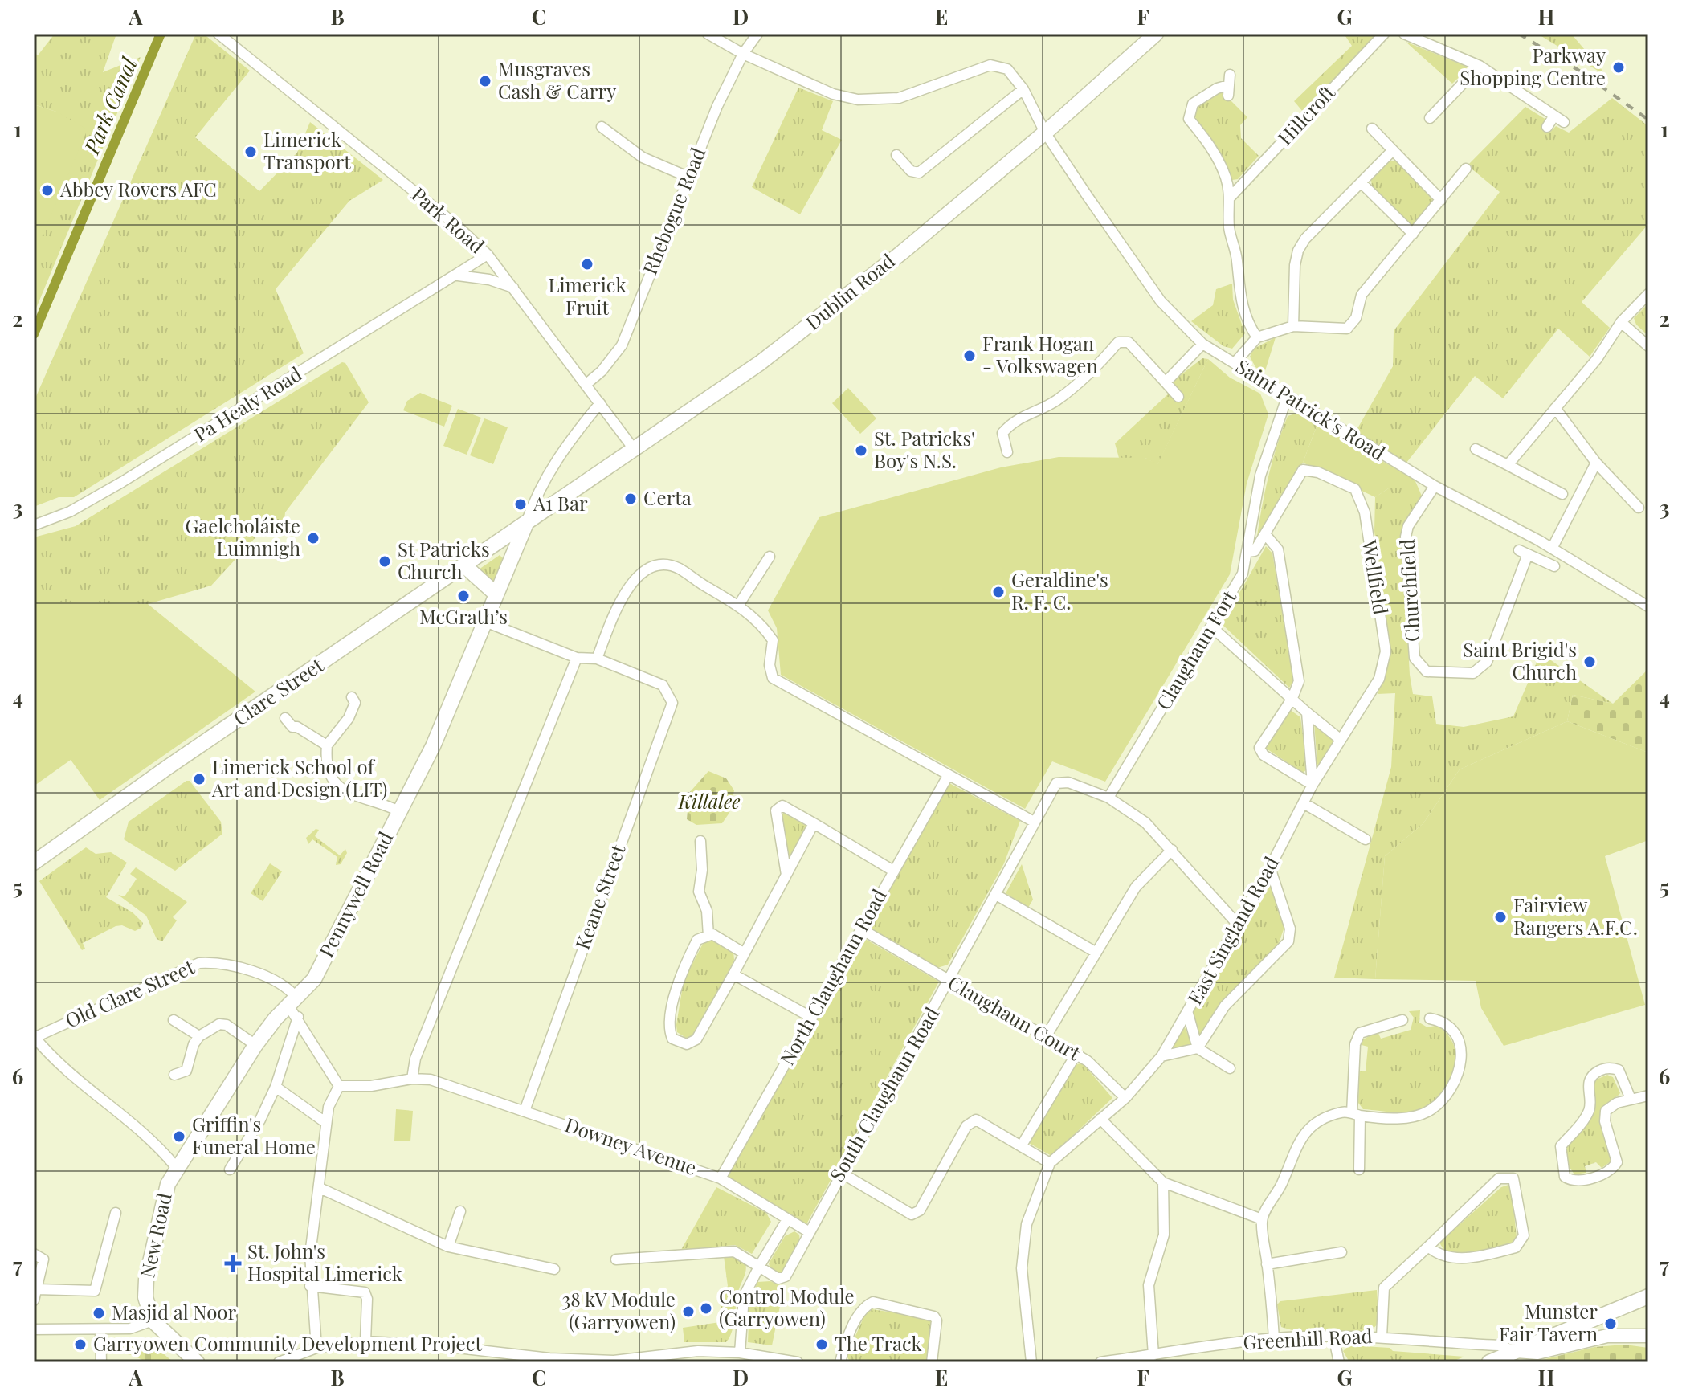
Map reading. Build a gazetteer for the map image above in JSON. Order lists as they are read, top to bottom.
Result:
{
  "streets": {
    "main road": [
      "Dublin Road",
      "Clare Street",
      "Pennywell Road",
      "New Road"
    ],
    "street": [
      "Hillcroft",
      "Rhebogue Road",
      "Park Road",
      "Pa Healy Road",
      "Saint Patrick's Road",
      "Wellfield",
      "Churchfield",
      "Claughaun Fort",
      "Keane Street",
      "East Singland Road",
      "North Claughaun Road",
      "Old Clare Street",
      "Claughaun Court",
      "South Claughaun Road",
      "Downey Avenue",
      "Greenhill Road"
    ]
  },
  "crossings": [
    ["Rhebogue Road", "Park Road"],
    ["Rhebogue Road", "Saint Patrick's Road"],
    ["Park Road", "Dublin Road"],
    ["Park Road", "Pa Healy Road"],
    ["Dublin Road", "Saint Patrick's Road"],
    ["Dublin Road", "Clare Street"],
    ["Dublin Road", "Pennywell Road"],
    ["Saint Patrick's Road", "Churchfield"],
    ["Saint Patrick's Road", "Claughaun Fort"],
    ["Wellfield", "Claughaun Fort"],
    ["Wellfield", "East Singland Road"],
    ["Clare Street", "Pennywell Road"],
    ["Pennywell Road", "Old Clare Street"],
    ["Pennywell Road", "New Road"],
    ["Keane Street", "Downey Avenue"],
    ["North Claughaun Road", "Claughaun Court"],
    ["North Claughaun Road", "Downey Avenue"],
    ["Claughaun Court", "South Claughaun Road"],
    ["South Claughaun Road", "Downey Avenue"]
  ],
  "water": ["Park Canal"],
  "parks": ["Killalee"],
  "places": {
    "other": [
      "Parkway Shopping Centre",
      "Musgraves Cash & Carry",
      "Limerick Transport",
      "Abbey Rovers AFC",
      "Limerick Fruit",
      "Frank Hogan - Volkswagen",
      "St. Patricks' Boy's N.S.",
      "Certa",
      "A1 Bar",
      "Gaelcholáiste Luimnigh",
      "St Patricks Church",
      "Geraldine's R. F. C.",
      "McGrath’s",
      "Saint Brigid's Church",
      "Limerick School of Art and Design (LIT)",
      "Fairview Rangers A.F.C.",
      "Griffin's Funeral Home",
      "Control Module (Garryowen)",
      "38 kV Module (Garryowen)",
      "Masjid al Noor",
      "Munster Fair Tavern",
      "Garryowen Community Development Project",
      "The Track"
    ],
    "health": ["St. John's Hospital Limerick"]
  },
  "grid": {
    "columns": [
      "A",
      "B",
      "C",
      "D",
      "E",
      "F",
      "G",
      "H"
    ],
    "rows": [
      "1",
      "2",
      "3",
      "4",
      "5",
      "6",
      "7"
    ]
  }
}
